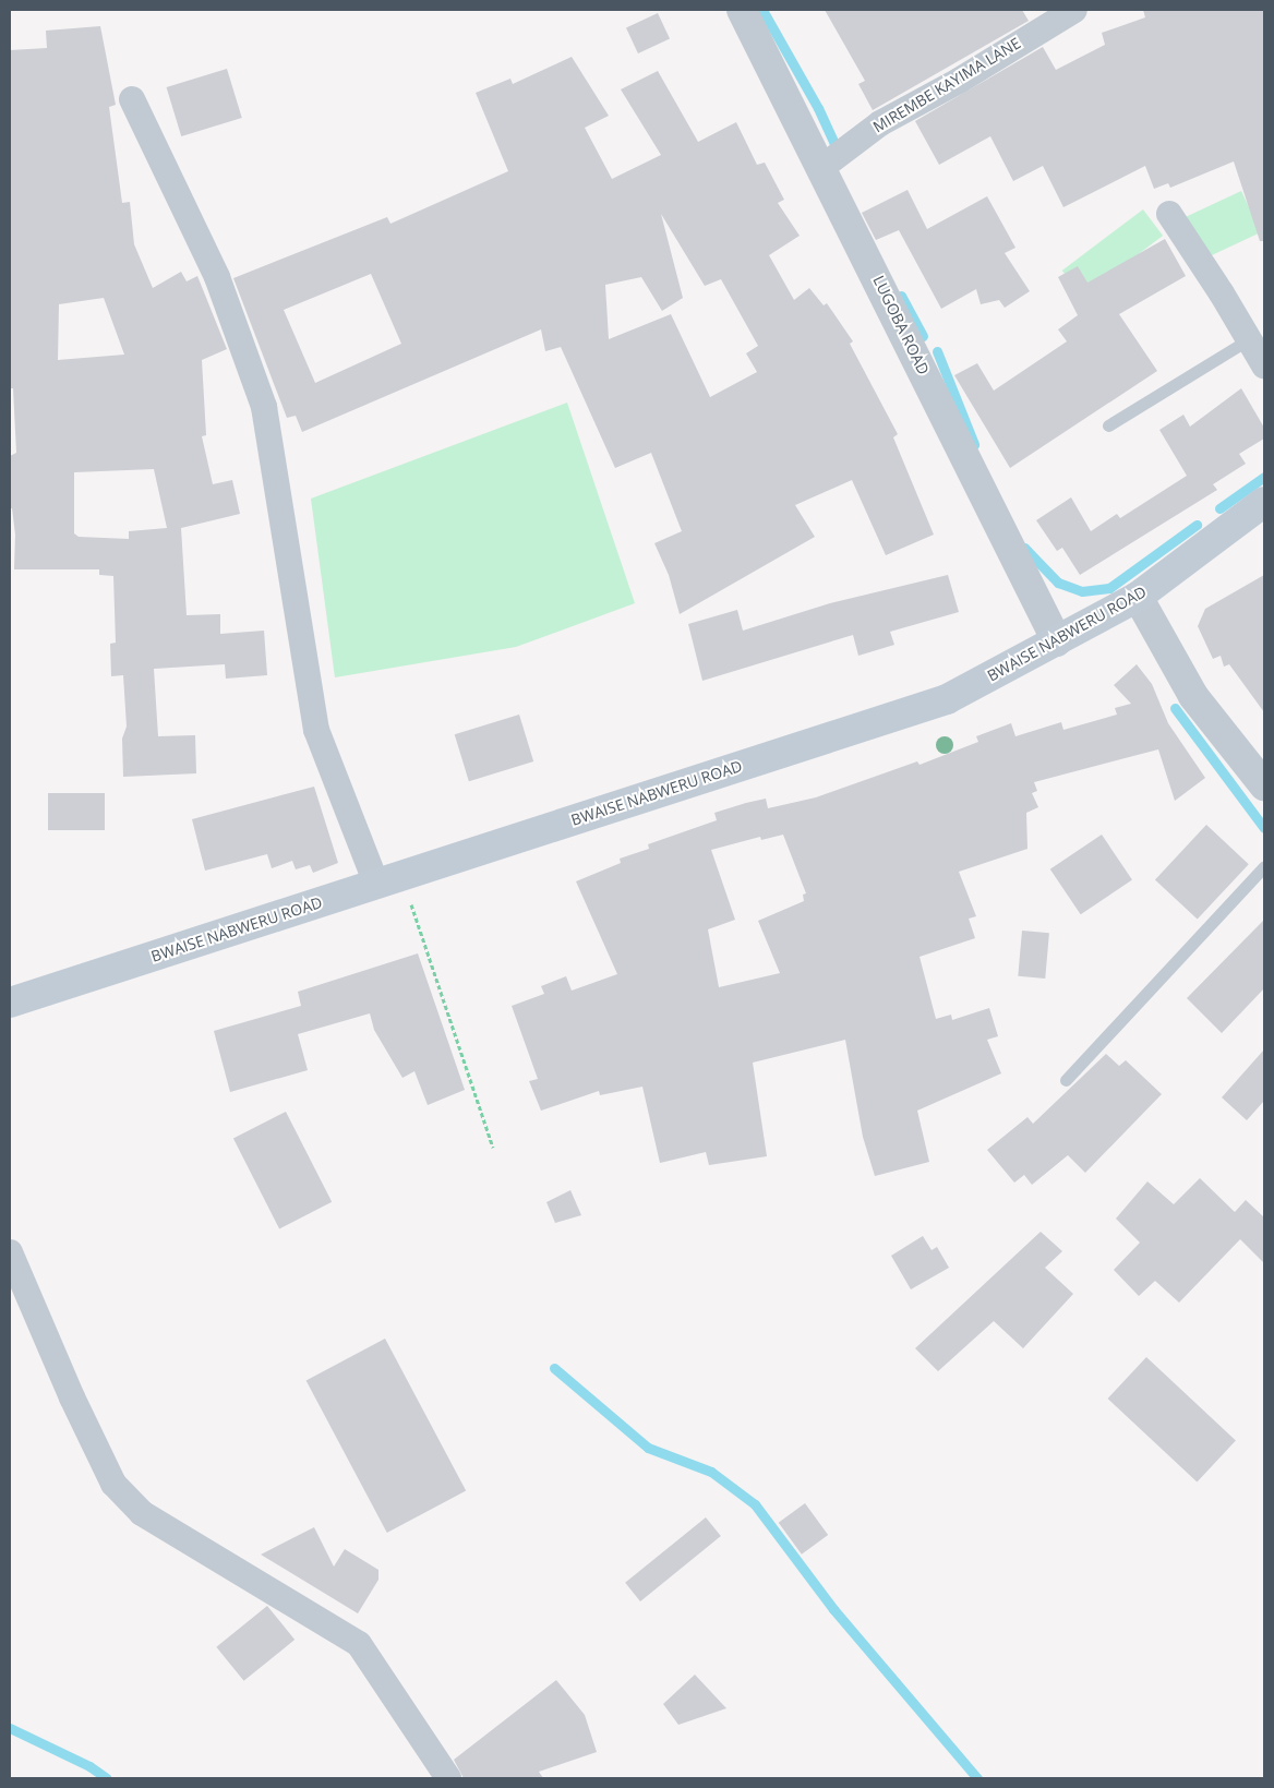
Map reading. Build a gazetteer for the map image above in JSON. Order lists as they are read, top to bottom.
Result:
{
  "streets": {
    "main road": ["BWAISE NABWERU ROAD"],
    "street": ["MIREMBE KAYIMA LANE", "LUGOBA ROAD"]
  },
  "crossings": [
    ["MIREMBE KAYIMA LANE", "LUGOBA ROAD"],
    ["LUGOBA ROAD", "BWAISE NABWERU ROAD"]
  ]
}
